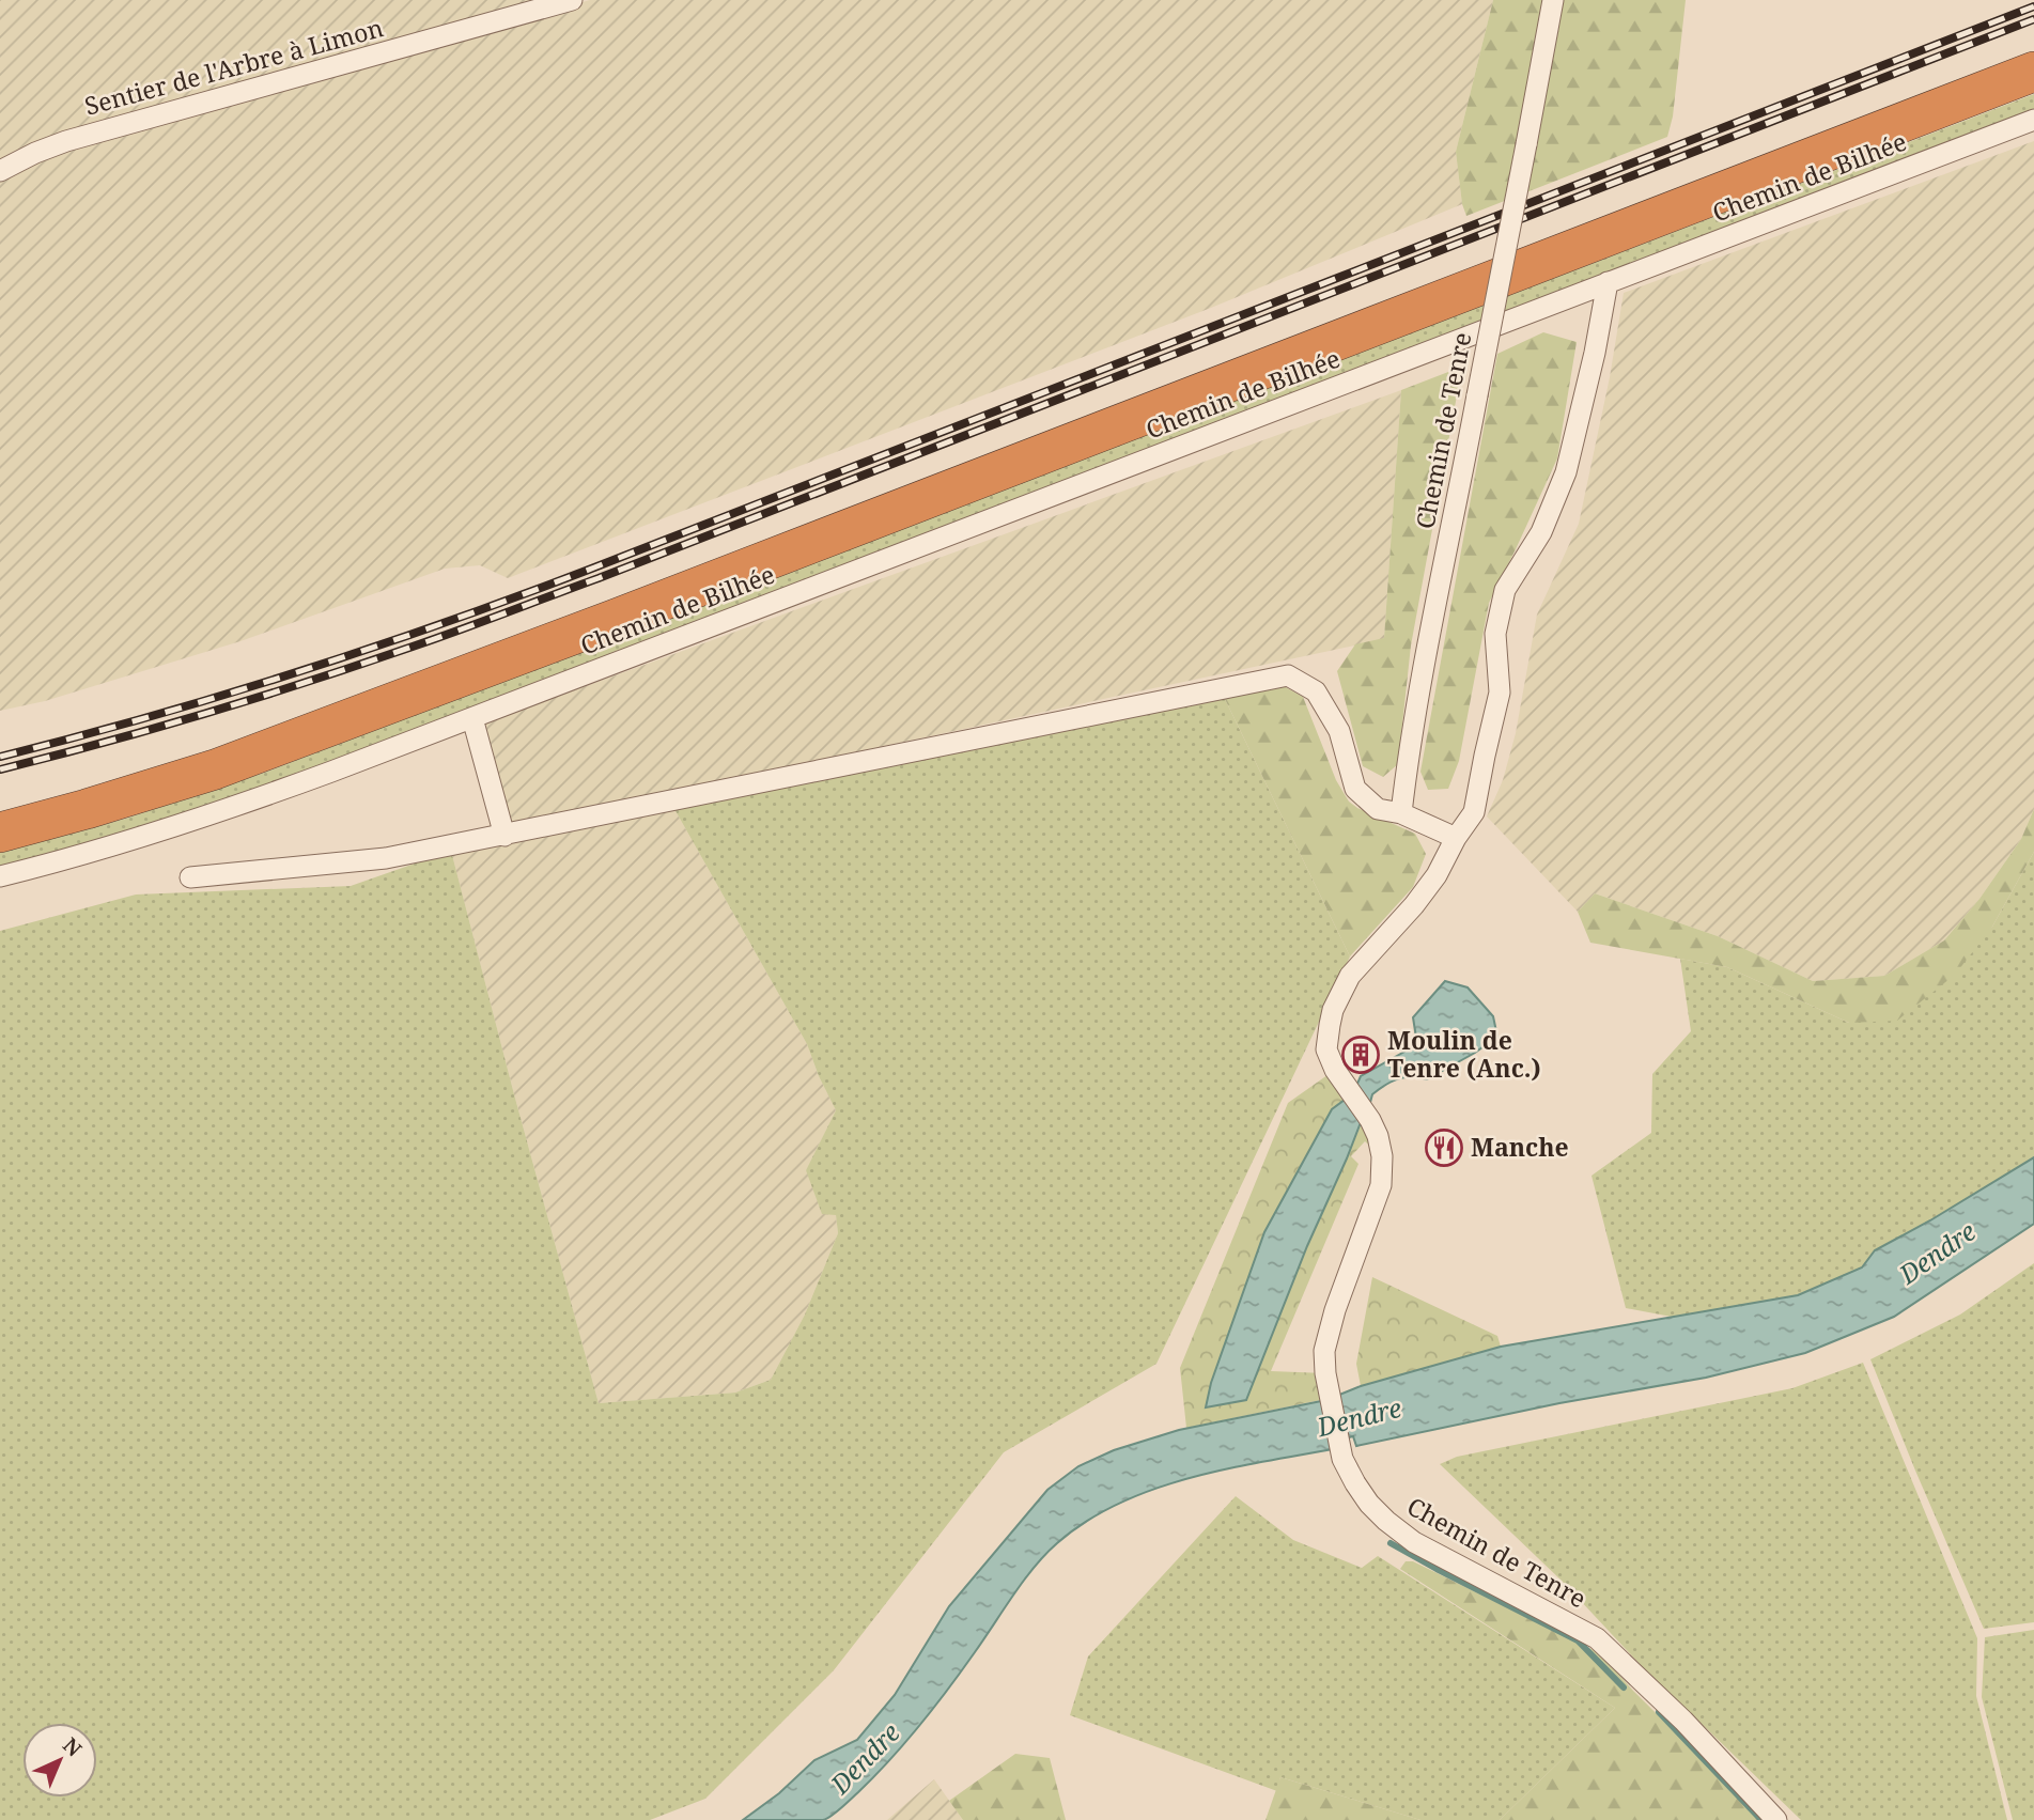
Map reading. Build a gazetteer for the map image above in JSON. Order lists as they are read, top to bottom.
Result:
{
  "streets": {
    "street": ["Sentier de l'Arbre à Limon", "Chemin de Bilhée", "Chemin de Tenre"]
  },
  "crossings": [
    ["Chemin de Bilhée", "Chemin de Tenre"]
  ],
  "water": ["Dendre"],
  "places": {
    "building": ["Moulin de Tenre (Anc.)"],
    "restaurant": ["Manche"]
  },
  "north": "top right"
}
